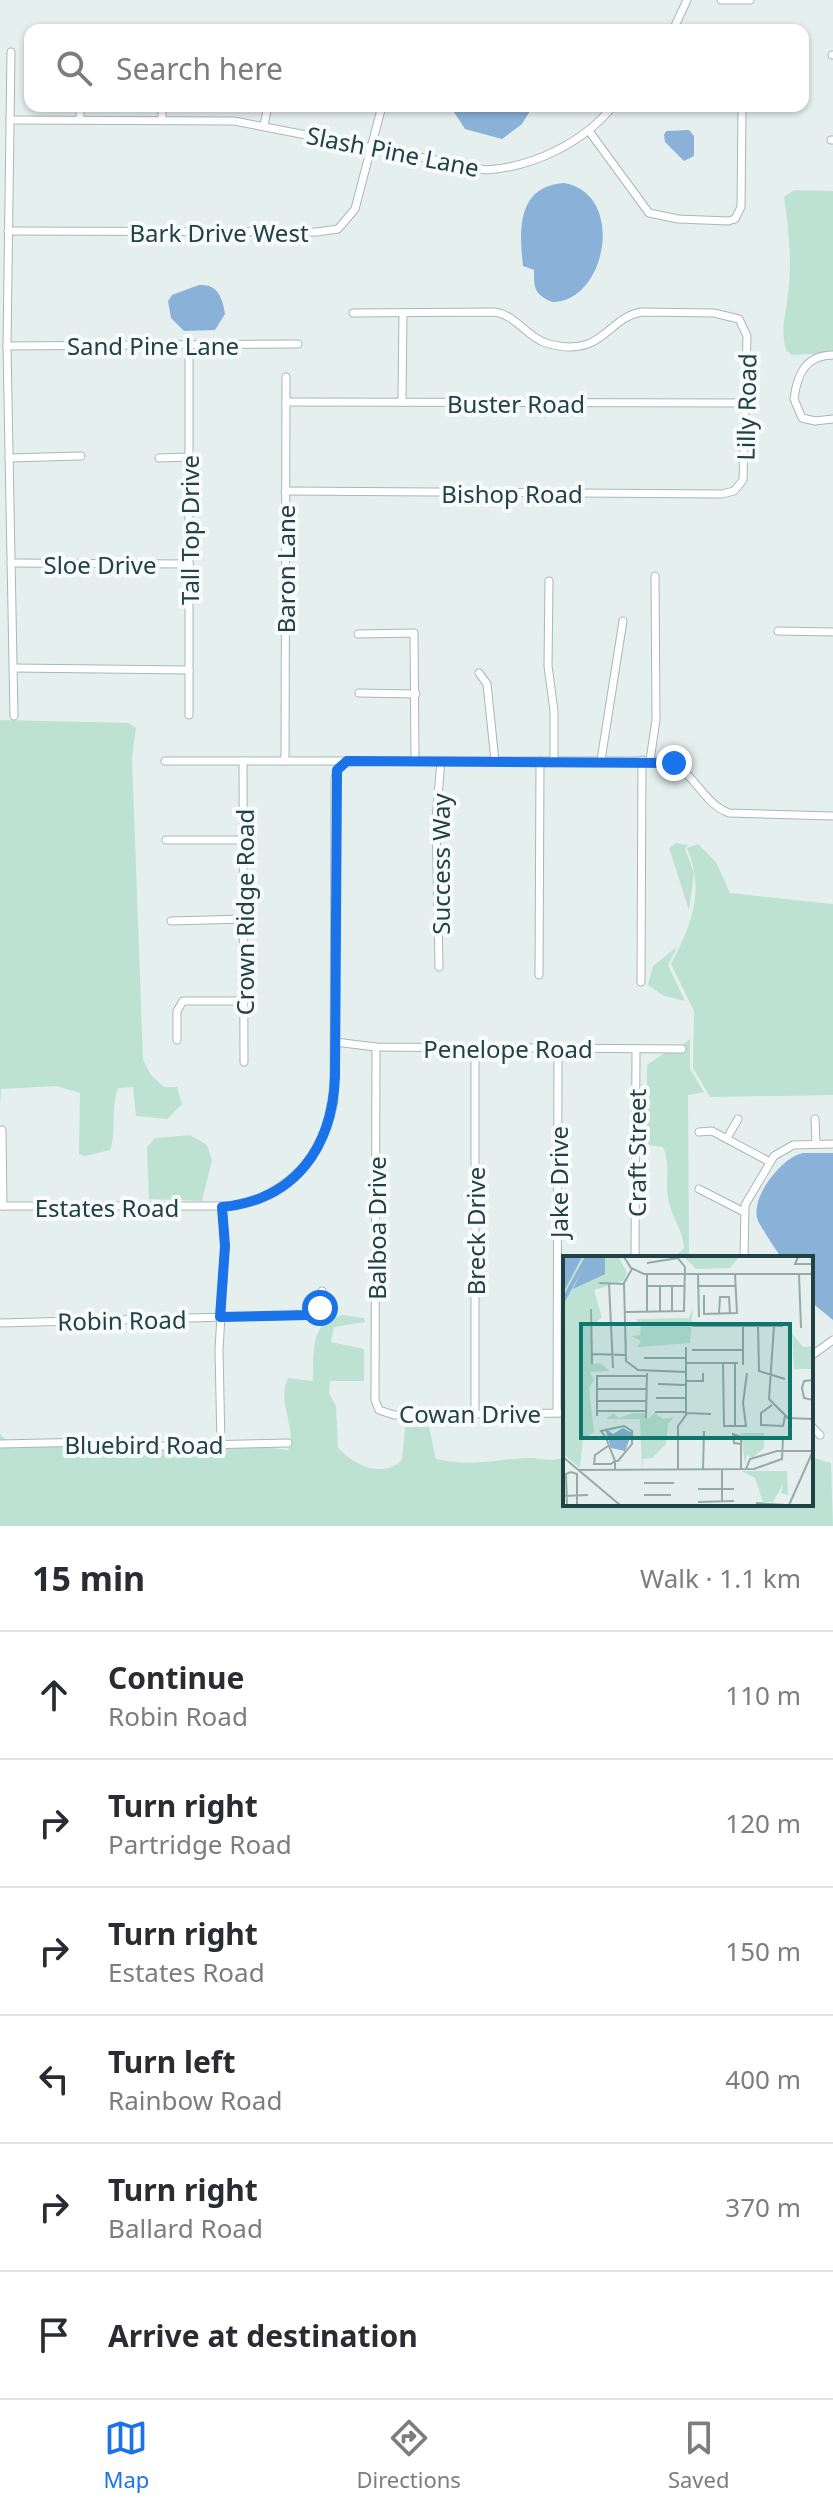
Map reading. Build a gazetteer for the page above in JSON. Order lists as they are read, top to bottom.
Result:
{
  "streets": {
    "street": [
      "Slash Pine Lane",
      "Bark Drive West",
      "Sand Pine Lane",
      "Buster Road",
      "Lilly Road",
      "Bishop Road",
      "Tall Top Drive",
      "Sloe Drive",
      "Baron Lane",
      "Success Way",
      "Crown Ridge Road",
      "Penelope Road",
      "Craft Street",
      "Jake Drive",
      "Estates Road",
      "Balboa Drive",
      "Breck Drive",
      "Robin Road",
      "Cowan Drive",
      "Bluebird Road"
    ]
  },
  "crossings": [
    ["Slash Pine Lane", "Bark Drive West"],
    ["Sand Pine Lane", "Tall Top Drive"],
    ["Buster Road", "Lilly Road"],
    ["Buster Road", "Baron Lane"],
    ["Lilly Road", "Bishop Road"],
    ["Bishop Road", "Baron Lane"],
    ["Tall Top Drive", "Sloe Drive"],
    ["Penelope Road", "Craft Street"],
    ["Penelope Road", "Jake Drive"],
    ["Penelope Road", "Estates Road"],
    ["Penelope Road", "Balboa Drive"],
    ["Penelope Road", "Breck Drive"],
    ["Jake Drive", "Cowan Drive"],
    ["Balboa Drive", "Cowan Drive"],
    ["Breck Drive", "Cowan Drive"]
  ],
  "page": {
    "search": "Search here",
    "heading": ["15 min", "Walk · 1.1 km"],
    "list": [
      ["Continue", "Robin Road", "110 m"],
      ["Turn right", "Partridge Road", "120 m"],
      ["Turn right", "Estates Road", "150 m"],
      ["Turn left", "Rainbow Road", "400 m"],
      ["Turn right", "Ballard Road", "370 m"],
      "Arrive at destination"
    ],
    "nav": ["Map", "Directions", "Saved"]
  }
}
